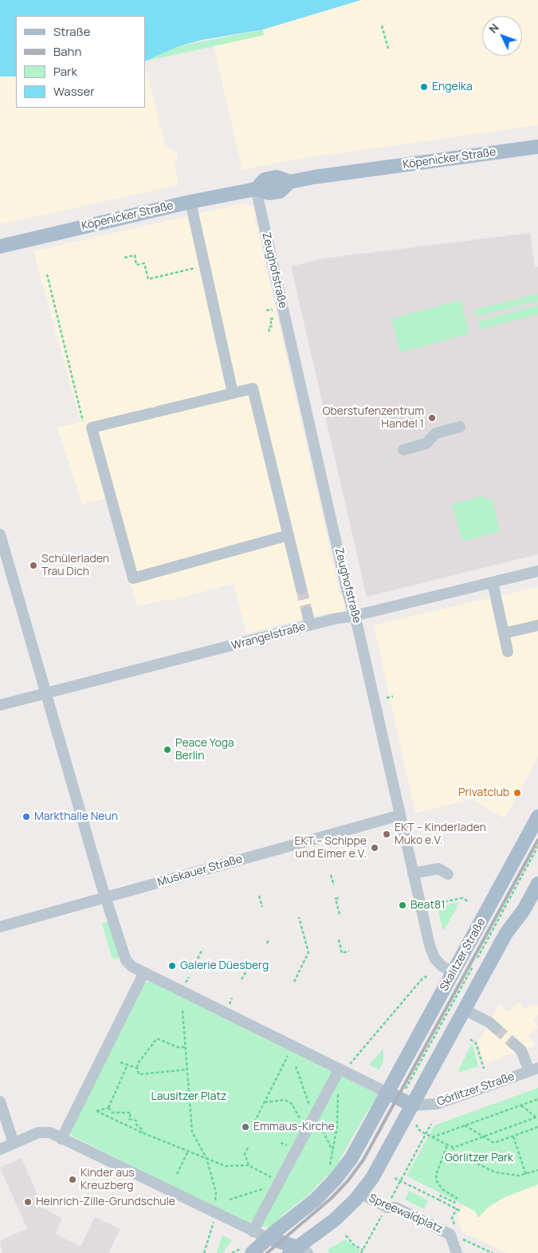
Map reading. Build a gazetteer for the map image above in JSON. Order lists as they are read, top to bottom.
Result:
{
  "streets": {
    "main road": ["Köpenicker Straße", "Skalitzer Straße"],
    "street": [
      "Zeughofstraße",
      "Wrangelstraße",
      "Muskauer Straße",
      "Görlitzer Straße",
      "Spreewaldplatz"
    ]
  },
  "crossings": [
    ["Köpenicker Straße", "Zeughofstraße"],
    ["Zeughofstraße", "Wrangelstraße"],
    ["Zeughofstraße", "Muskauer Straße"],
    ["Zeughofstraße", "Skalitzer Straße"]
  ],
  "parks": ["Lausitzer Platz", "Görlitzer Park"],
  "places": [
    "Engeika",
    "Oberstufenzentrum Handel 1",
    "Schülerladen Trau Dich",
    "Peace Yoga Berlin",
    "Privatclub",
    "Markthalle Neun",
    "EKT – Kinderladen Muko e.V.",
    "EKT – Schippe und Eimer e.V.",
    "Beat81",
    "Galerie Düesberg",
    "Emmaus-Kirche",
    "Kinder aus Kreuzberg",
    "Heinrich-Zille-Grundschule"
  ],
  "legend": [
    "Straße",
    "Bahn",
    "Park",
    "Wasser"
  ],
  "north": "top left"
}
